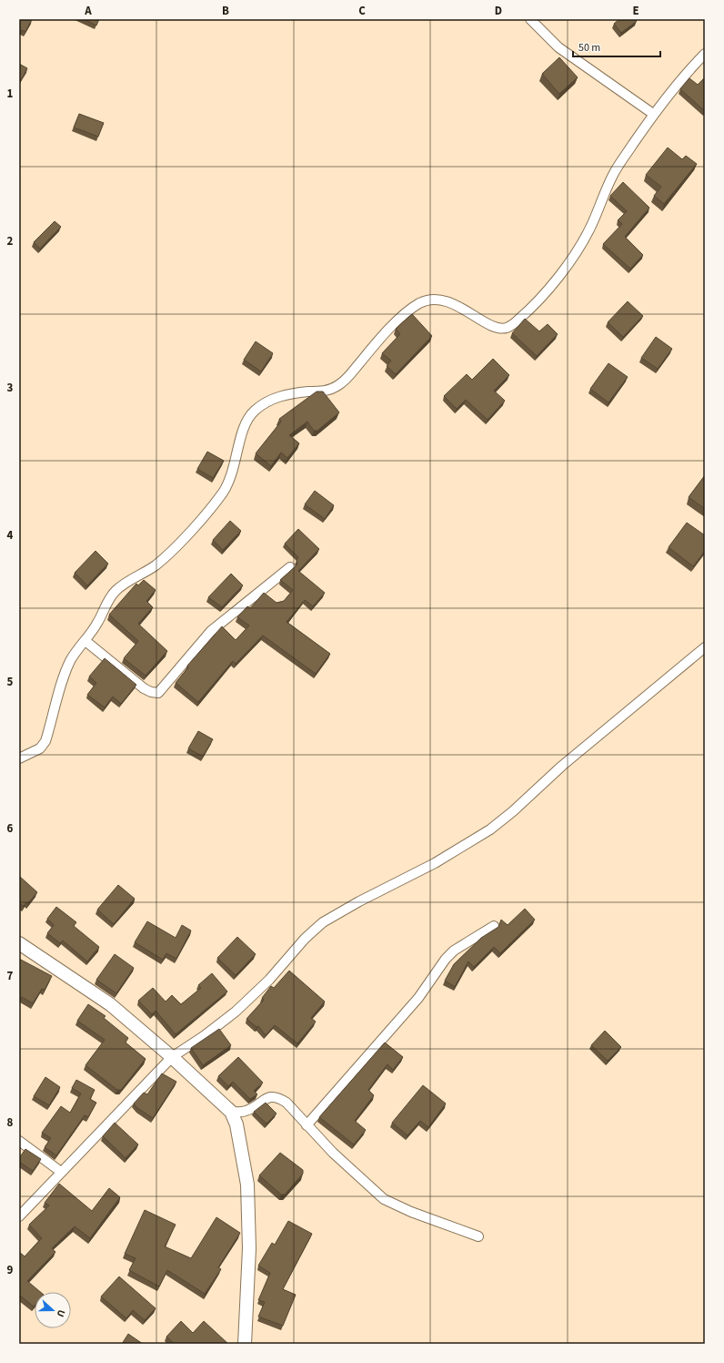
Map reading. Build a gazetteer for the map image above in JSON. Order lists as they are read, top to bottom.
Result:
{
  "scale_bar": "50 m",
  "north": "right",
  "grid": {
    "columns": [
      "A",
      "B",
      "C",
      "D",
      "E"
    ],
    "rows": [
      "1",
      "2",
      "3",
      "4",
      "5",
      "6",
      "7",
      "8",
      "9"
    ]
  }
}
